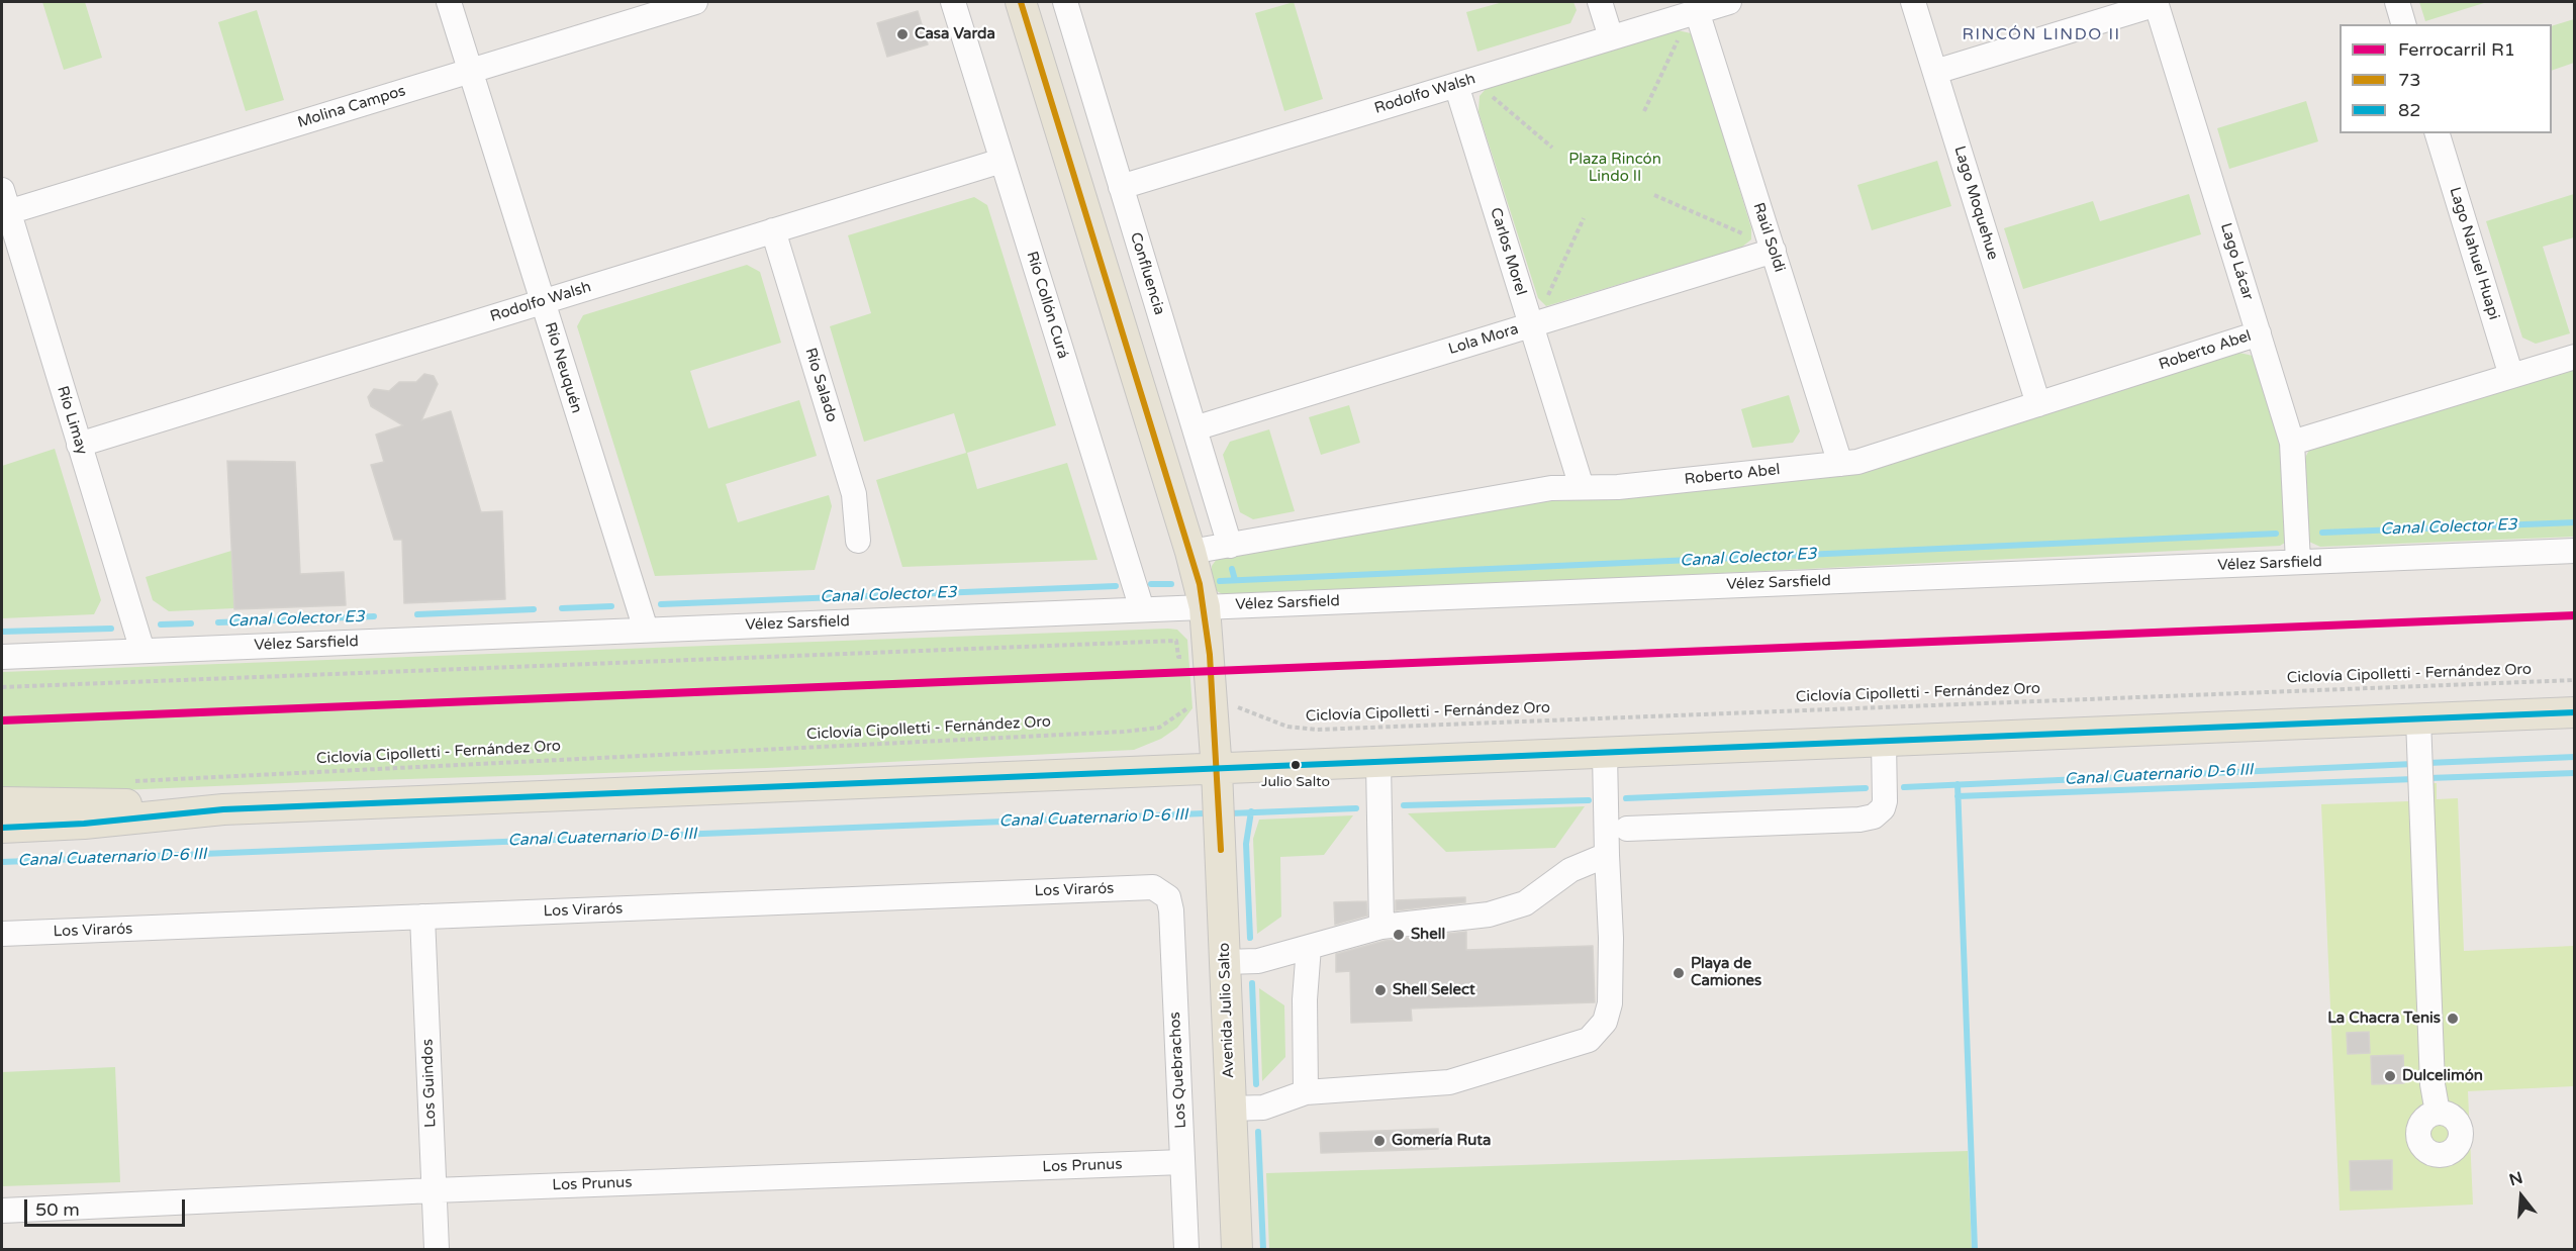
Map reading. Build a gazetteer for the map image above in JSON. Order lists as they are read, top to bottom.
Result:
{
  "streets": {
    "main road": ["Avenida Julio Salto"],
    "street": [
      "Rodolfo Walsh",
      "Molina Campos",
      "Lago Moquehue",
      "Raúl Soldi",
      "Carlos Morel",
      "Lago Nahuel Huapi",
      "Lago Lácar",
      "Confluencia",
      "Río Collón Curá",
      "Lola Mora",
      "Roberto Abel",
      "Río Neuquén",
      "Río Salado",
      "Río Limay",
      "Vélez Sarsfield",
      "Los Virarós",
      "Los Quebrachos",
      "Los Guindos",
      "Los Prunus"
    ],
    "path": ["Ciclovía Cipolletti - Fernández Oro"]
  },
  "crossings": [
    ["Rodolfo Walsh", "Raúl Soldi"],
    ["Rodolfo Walsh", "Carlos Morel"],
    ["Rodolfo Walsh", "Confluencia"],
    ["Rodolfo Walsh", "Río Collón Curá"],
    ["Rodolfo Walsh", "Río Neuquén"],
    ["Rodolfo Walsh", "Río Salado"],
    ["Rodolfo Walsh", "Río Limay"],
    ["Molina Campos", "Río Neuquén"],
    ["Molina Campos", "Río Limay"],
    ["Lago Moquehue", "Roberto Abel"],
    ["Raúl Soldi", "Lola Mora"],
    ["Raúl Soldi", "Roberto Abel"],
    ["Carlos Morel", "Lola Mora"],
    ["Carlos Morel", "Roberto Abel"],
    ["Lago Lácar", "Roberto Abel"],
    ["Lago Lácar", "Vélez Sarsfield"],
    ["Confluencia", "Lola Mora"],
    ["Confluencia", "Roberto Abel"],
    ["Río Collón Curá", "Vélez Sarsfield"],
    ["Roberto Abel", "Avenida Julio Salto"],
    ["Río Neuquén", "Vélez Sarsfield"],
    ["Río Limay", "Vélez Sarsfield"],
    ["Vélez Sarsfield", "Avenida Julio Salto"],
    ["Ciclovía Cipolletti - Fernández Oro", "Avenida Julio Salto"],
    ["Los Virarós", "Los Quebrachos"],
    ["Los Virarós", "Los Guindos"],
    ["Los Quebrachos", "Los Prunus"],
    ["Los Guindos", "Los Prunus"]
  ],
  "districts": ["RINCÓN LINDO II"],
  "water": ["Canal Colector E3", "Canal Cuaternario D-6 III"],
  "parks": ["Plaza Rincón Lindo II"],
  "places": [
    "Casa Varda",
    "Julio Salto",
    "Shell",
    "Playa de Camiones",
    "Shell Select",
    "La Chacra Tenis",
    "Dulcelimón",
    "Gomería Ruta"
  ],
  "lines": ["transit line 73", "rail line R1", "transit line 82"],
  "legend": ["Ferrocarril R1", "73", "82"],
  "scale_bar": "50 m",
  "north": "top"
}
